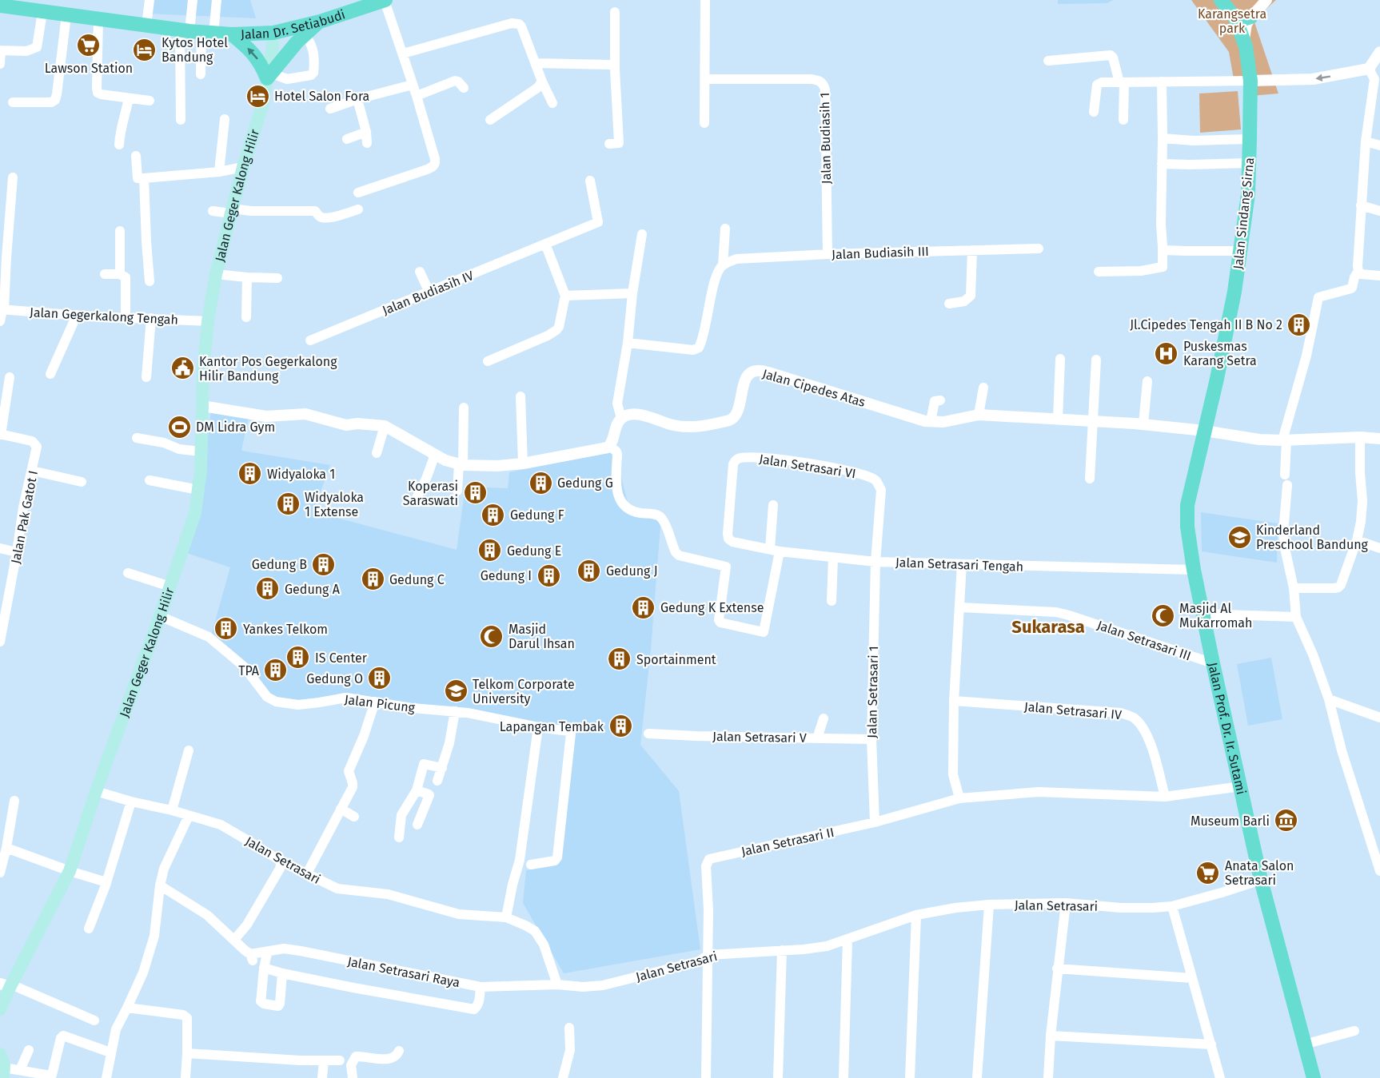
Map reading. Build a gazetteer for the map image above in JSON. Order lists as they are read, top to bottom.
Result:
{
  "streets": {
    "main road": [
      "Jalan Dr. Setiabudi",
      "Jalan Geger Kalong Hilir",
      "Jalan Sindang Sirna",
      "Jalan Prof. Dr. Ir. Sutami"
    ],
    "street": [
      "Jalan Budiasih 1",
      "Jalan Budiasih III",
      "Jalan Budiasih IV",
      "Jalan Gegerkalong Tengah",
      "Jalan Cipedes Atas",
      "Jalan Setrasari VI",
      "Jalan Pak Gatot I",
      "Jalan Setrasari Tengah",
      "Jalan Setrasari III",
      "Jalan Setrasari 1",
      "Jalan Picung",
      "Jalan Setrasari IV",
      "Jalan Setrasari V",
      "Jalan Setrasari II",
      "Jalan Setrasari",
      "Jalan Setrasari Raya"
    ]
  },
  "crossings": [
    ["Jalan Dr. Setiabudi", "Jalan Geger Kalong Hilir"],
    ["Jalan Budiasih 1", "Jalan Budiasih III"],
    ["Jalan Geger Kalong Hilir", "Jalan Gegerkalong Tengah"],
    ["Jalan Geger Kalong Hilir", "Jalan Picung"],
    ["Jalan Geger Kalong Hilir", "Jalan Setrasari"],
    ["Jalan Sindang Sirna", "Jalan Cipedes Atas"],
    ["Jalan Sindang Sirna", "Jalan Prof. Dr. Ir. Sutami"],
    ["Jalan Cipedes Atas", "Jalan Prof. Dr. Ir. Sutami"],
    ["Jalan Setrasari VI", "Jalan Setrasari Tengah"],
    ["Jalan Setrasari VI", "Jalan Setrasari 1"],
    ["Jalan Setrasari Tengah", "Jalan Setrasari 1"],
    ["Jalan Setrasari Tengah", "Jalan Prof. Dr. Ir. Sutami"],
    ["Jalan Setrasari III", "Jalan Prof. Dr. Ir. Sutami"],
    ["Jalan Setrasari 1", "Jalan Setrasari V"],
    ["Jalan Setrasari 1", "Jalan Setrasari II"],
    ["Jalan Setrasari IV", "Jalan Setrasari II"],
    ["Jalan Prof. Dr. Ir. Sutami", "Jalan Setrasari II"],
    ["Jalan Prof. Dr. Ir. Sutami", "Jalan Setrasari"],
    ["Jalan Setrasari II", "Jalan Setrasari"],
    ["Jalan Setrasari", "Jalan Setrasari Raya"]
  ],
  "districts": ["Sukarasa"],
  "parks": ["Karangsetra park"],
  "places": {
    "supermarket": ["Lawson Station", "Anata Salon Setrasari"],
    "hotel": ["Kytos Hotel Bandung", "Hotel Salon Fora"],
    "building": [
      "Jl.Cipedes Tengah II B No 2",
      "Widyaloka 1",
      "Gedung G",
      "Koperasi Saraswati",
      "Widyaloka 1 Extense",
      "Gedung F",
      "Gedung E",
      "Gedung B",
      "Gedung J",
      "Gedung I",
      "Gedung C",
      "Gedung A",
      "Gedung K Extense",
      "Yankes Telkom",
      "IS Center",
      "Sportainment",
      "TPA",
      "Gedung O",
      "Lapangan Tembak"
    ],
    "hospital": ["Puskesmas Karang Setra"],
    "public building": ["Kantor Pos Gegerkalong Hilir Bandung"],
    "sports": ["DM Lidra Gym"],
    "school or university": ["Kinderland Preschool Bandung", "Telkom Corporate University"],
    "mosque": ["Masjid Al Mukarromah", "Masjid Darul Ihsan"],
    "museum": ["Museum Barli"]
  }
}
